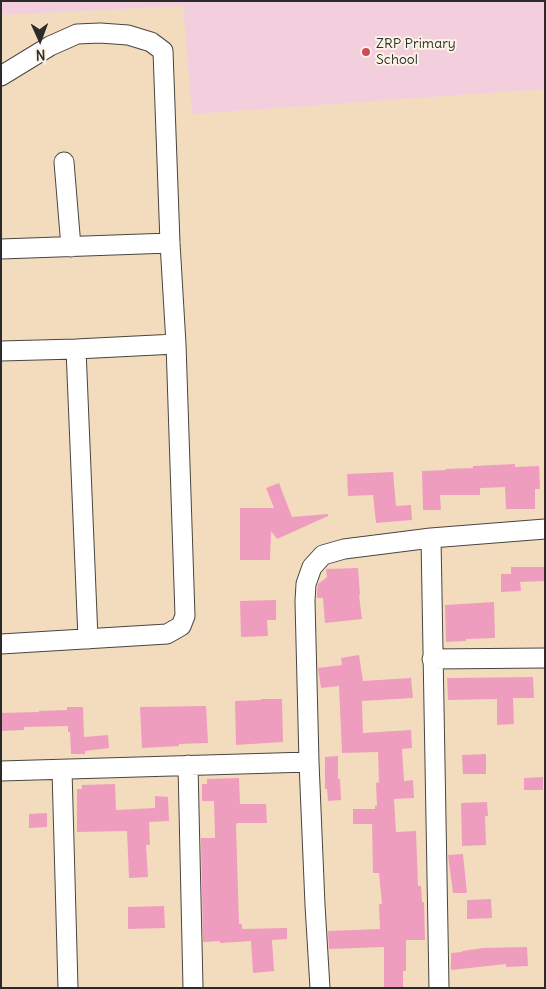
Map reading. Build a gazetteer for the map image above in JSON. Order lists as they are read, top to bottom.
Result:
{
  "places": ["ZRP Primary School"],
  "north": "bottom"
}
